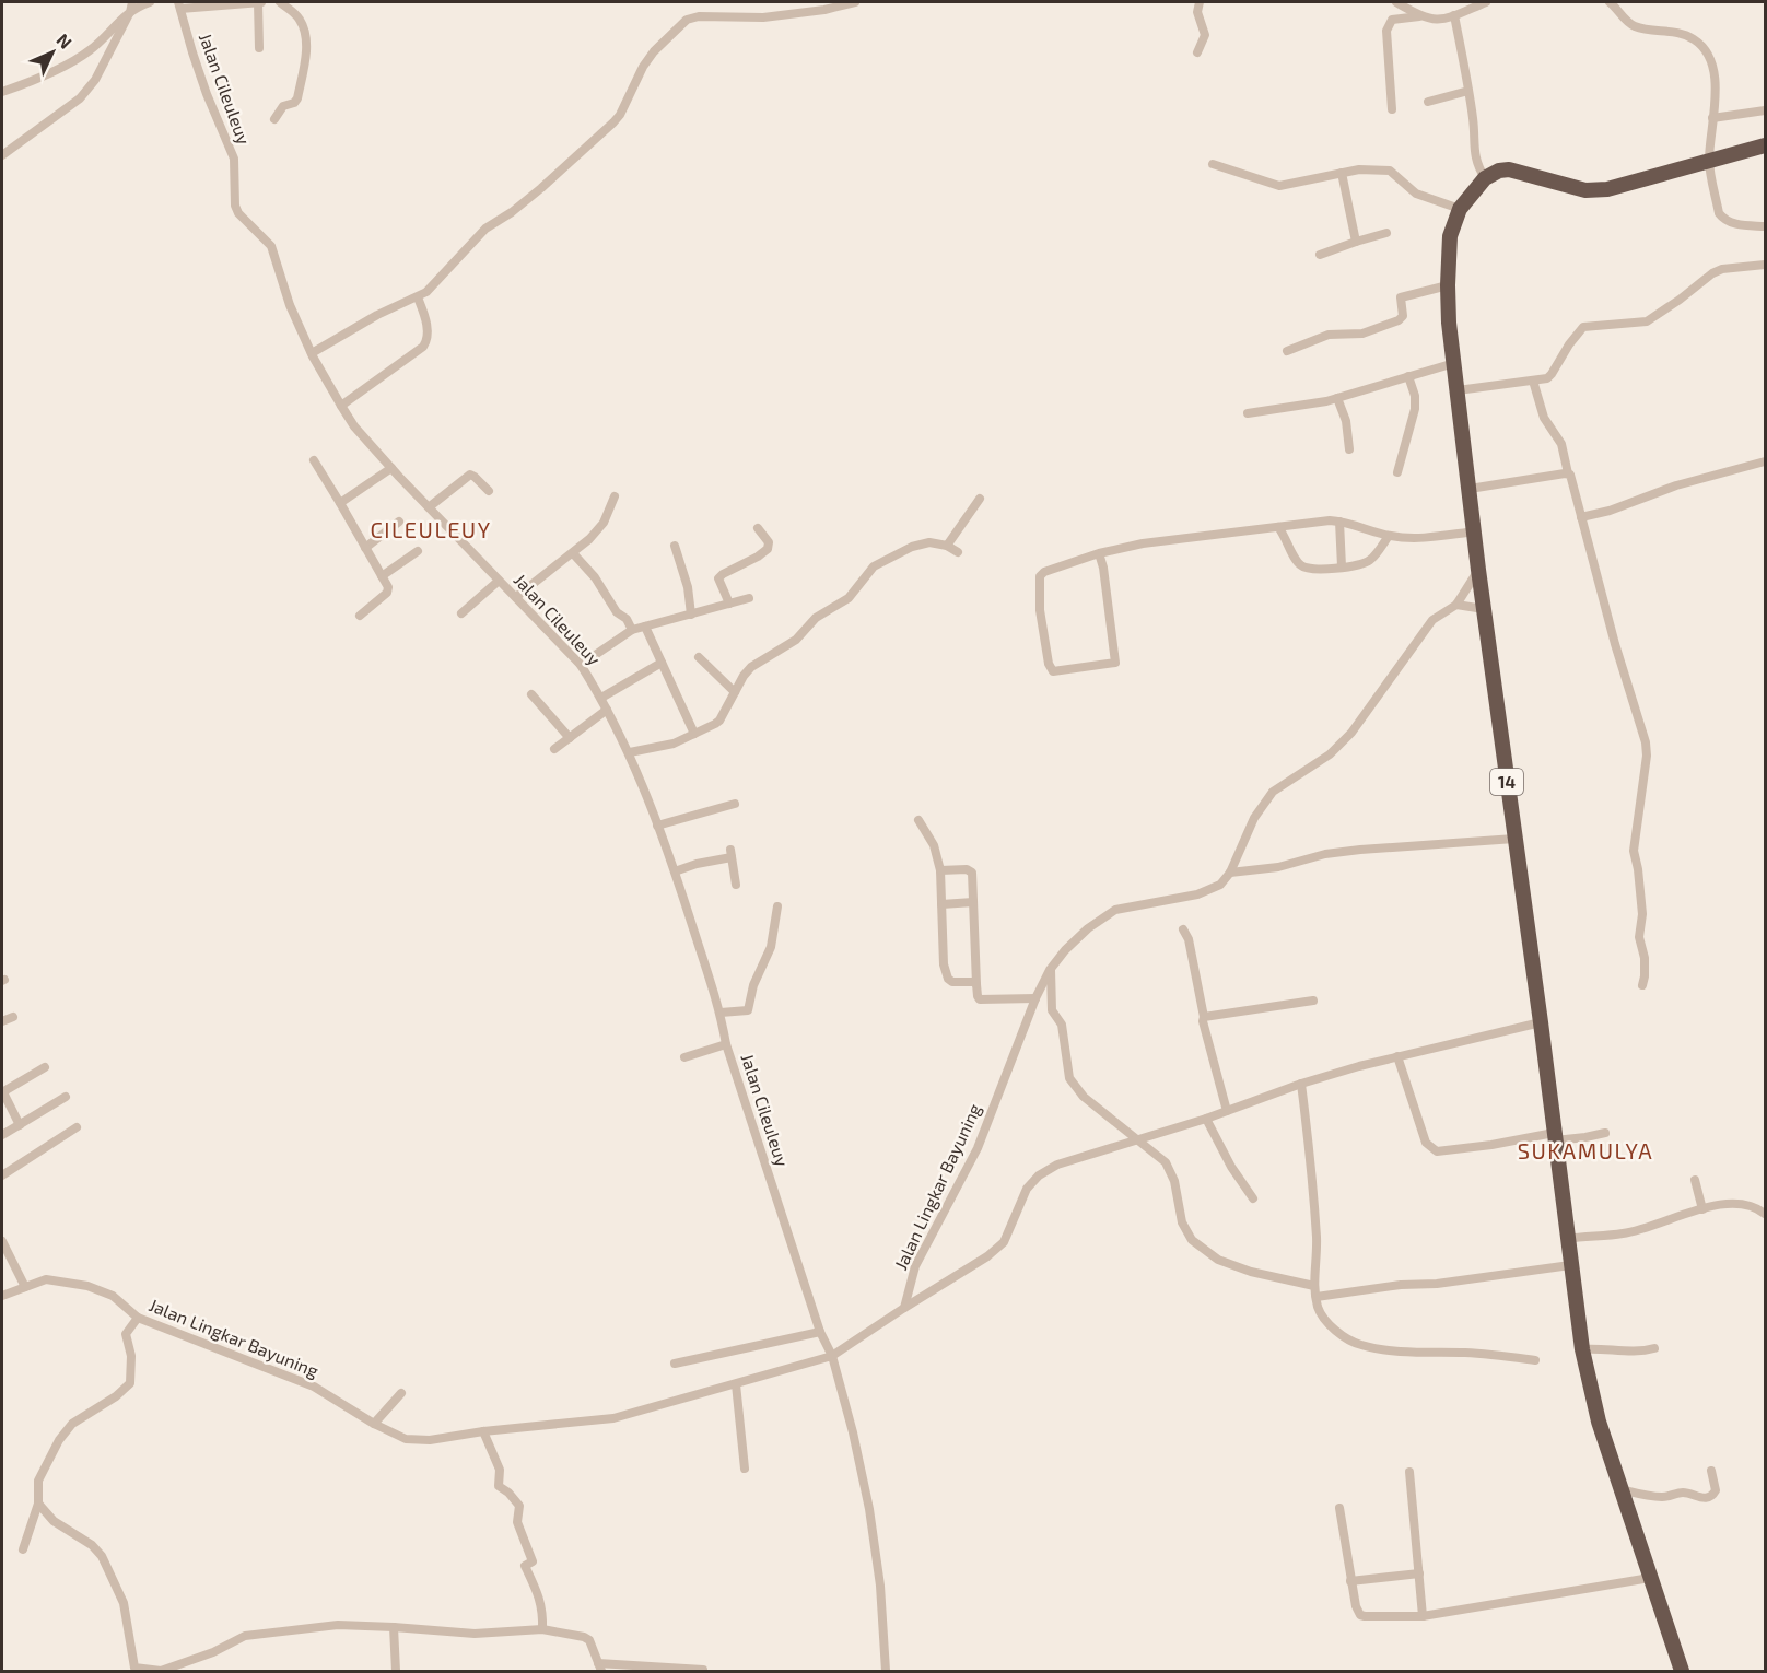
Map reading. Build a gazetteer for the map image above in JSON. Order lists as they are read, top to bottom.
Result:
{
  "streets": {
    "highway": ["14"],
    "street": ["Jalan Cileuleuy", "Jalan Lingkar Bayuning"]
  },
  "crossings": [
    ["Jalan Cileuleuy", "Jalan Lingkar Bayuning"]
  ],
  "districts": ["CILEULEUY", "SUKAMULYA"],
  "north": "top right"
}
